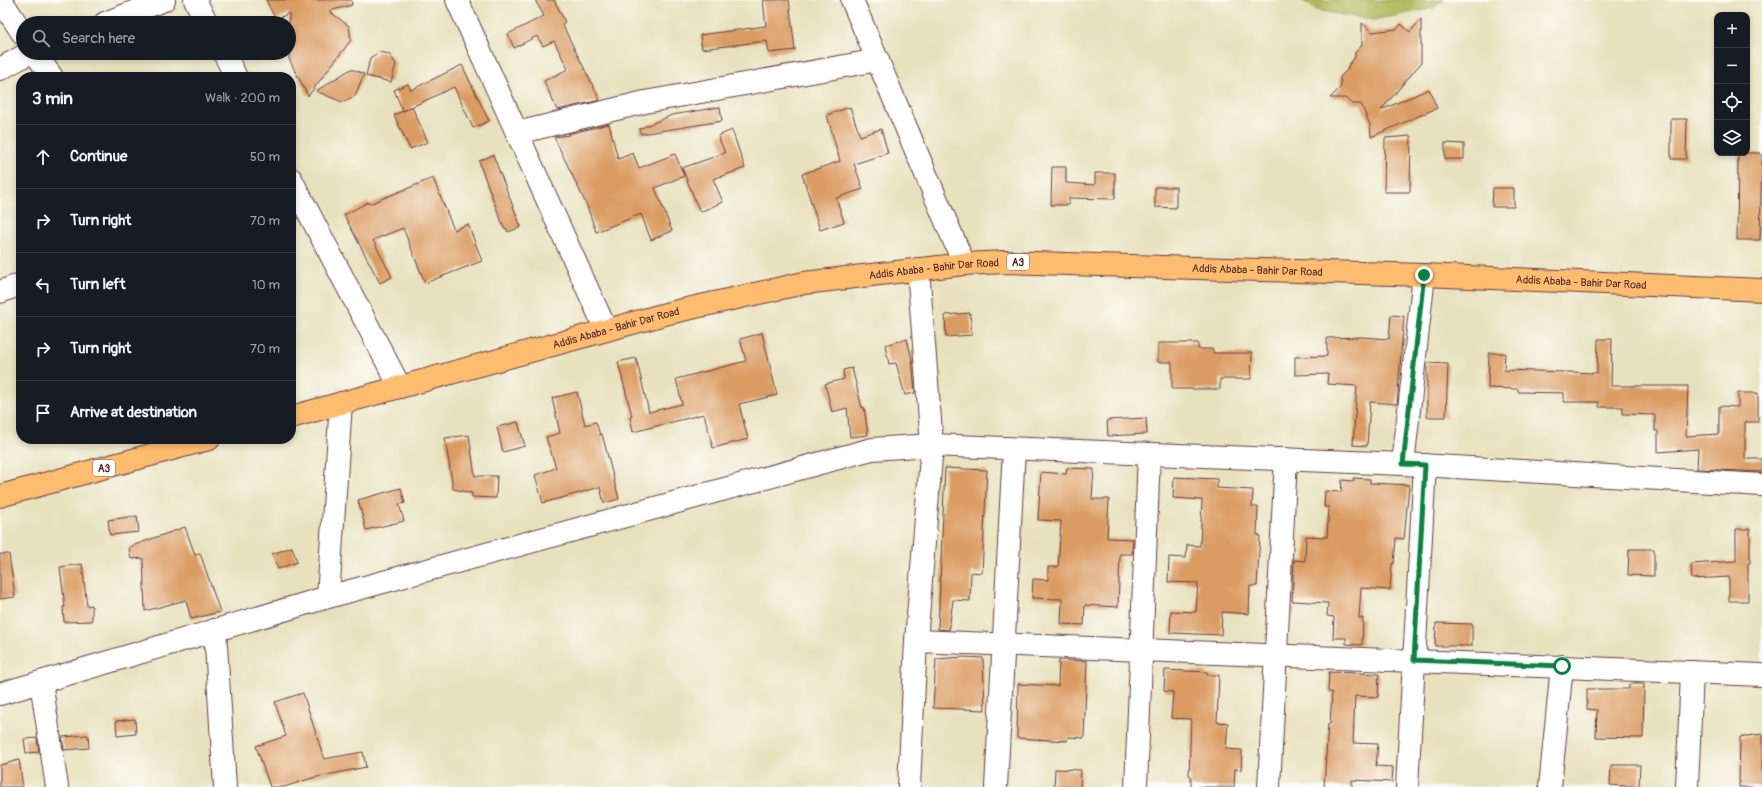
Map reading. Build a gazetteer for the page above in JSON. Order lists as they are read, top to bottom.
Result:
{
  "streets": {
    "highway": ["A3", "Addis Ababa - Bahir Dar Road"]
  },
  "page": {
    "map_buttons": ["+", "−"],
    "search": "Search here",
    "heading": ["3 min", "Walk · 200 m"],
    "list": [
      ["Continue", "50 m"],
      ["Turn right", "70 m"],
      ["Turn left", "10 m"],
      ["Turn right", "70 m"],
      "Arrive at destination"
    ]
  }
}
